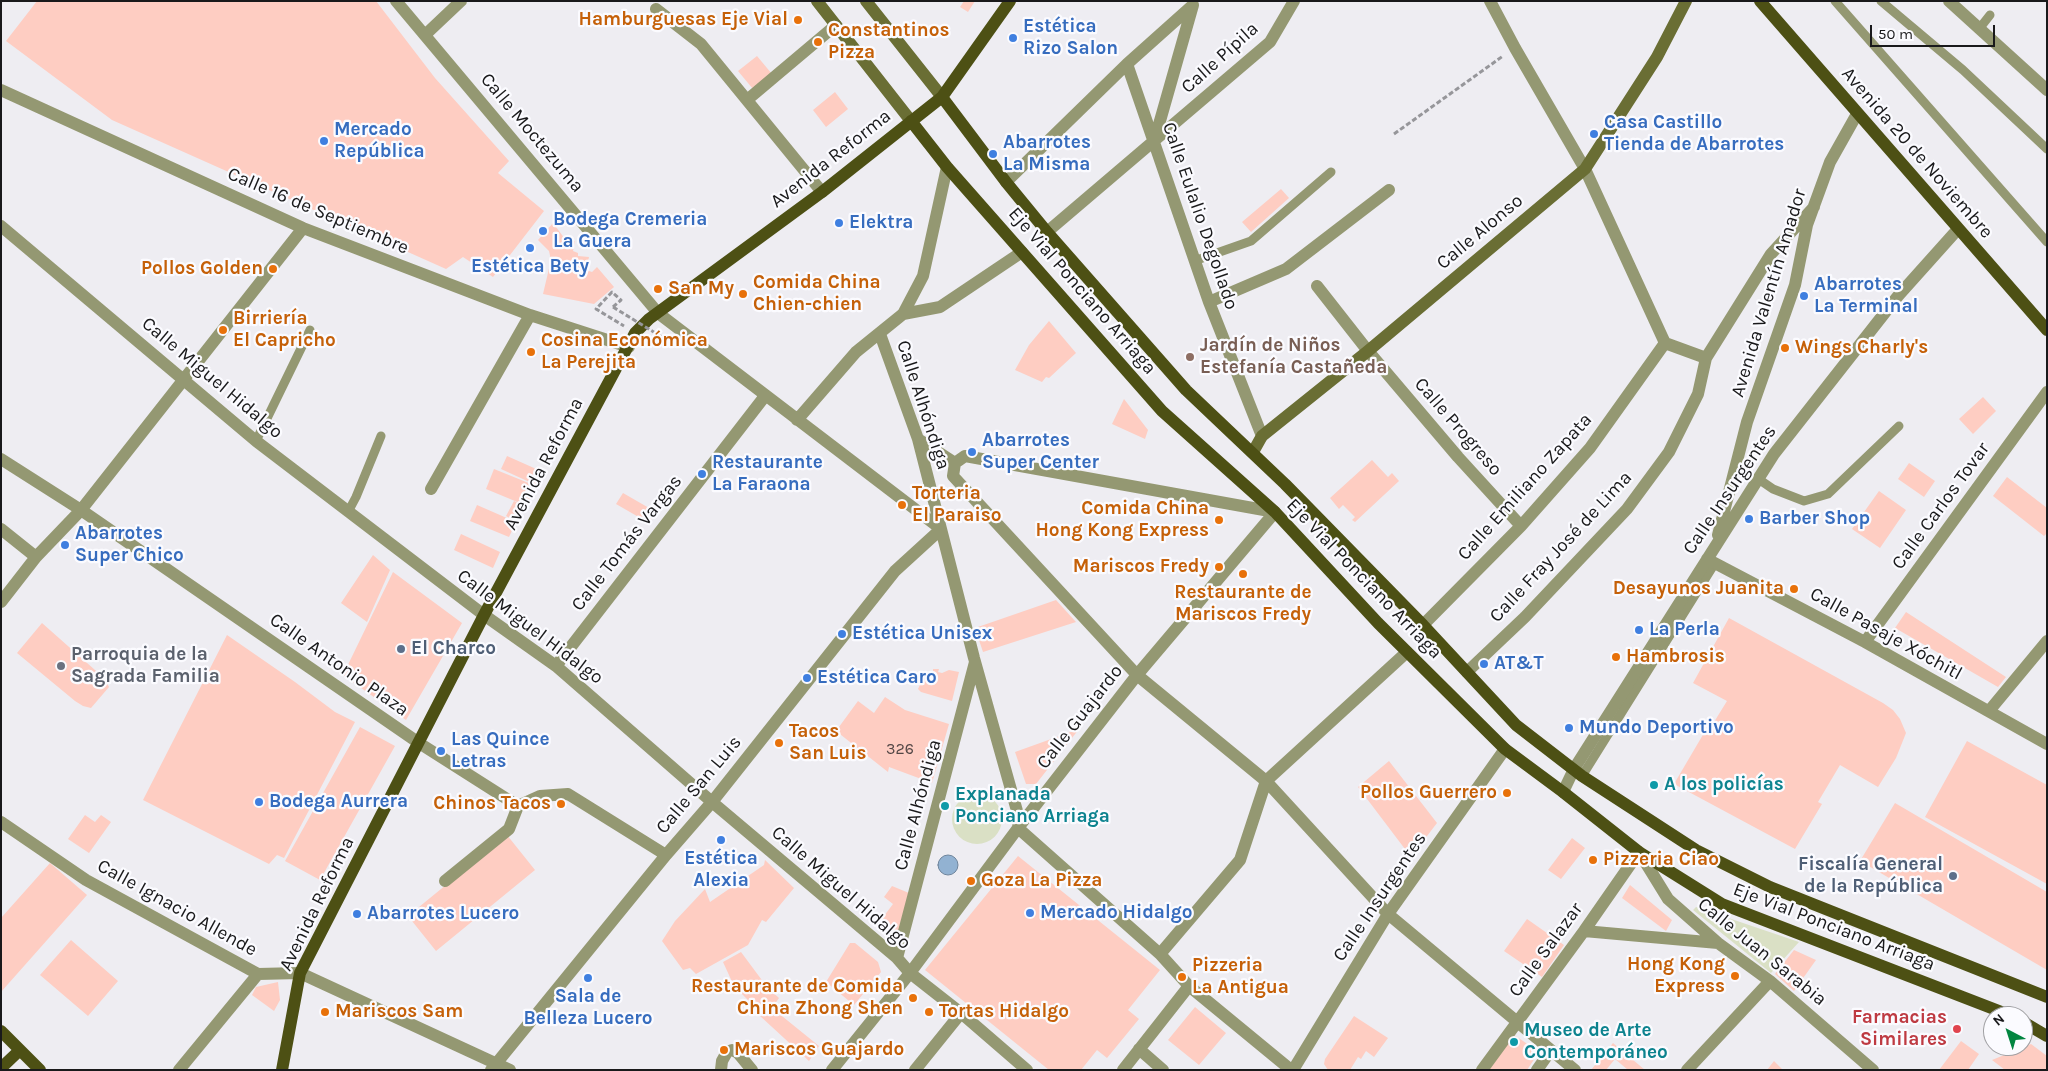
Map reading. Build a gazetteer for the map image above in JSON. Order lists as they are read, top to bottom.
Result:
{
  "streets": {
    "main road": ["Avenida 20 de Noviembre", "Avenida Reforma", "Eje Vial Ponciano Arriaga"],
    "street": [
      "Calle Pípila",
      "Calle Moctezuma",
      "Calle 16 de Septiembre",
      "Calle Eulalio Degollado",
      "Calle Alonso",
      "Avenida Valentín Amador",
      "Calle Miguel Hidalgo",
      "Calle Alhóndiga",
      "Calle Progreso",
      "Calle Emiliano Zapata",
      "Calle Insurgentes",
      "Calle Carlos Tovar",
      "Calle Tomás Vargas",
      "Calle Fray José de Lima",
      "Calle Pasaje Xóchitl",
      "Calle Antonio Plaza",
      "Calle Guajardo",
      "Calle San Luis",
      "Calle Ignacio Allende",
      "Calle Salazar",
      "Calle Juan Sarabia"
    ]
  },
  "crossings": [
    ["Calle Pípila", "Calle Eulalio Degollado"],
    ["Calle Pípila", "Eje Vial Ponciano Arriaga"],
    ["Calle Moctezuma", "Avenida Reforma"],
    ["Avenida 20 de Noviembre", "Avenida Valentín Amador"],
    ["Avenida 20 de Noviembre", "Calle Insurgentes"],
    ["Avenida Reforma", "Calle 16 de Septiembre"],
    ["Avenida Reforma", "Eje Vial Ponciano Arriaga"],
    ["Avenida Reforma", "Calle Miguel Hidalgo"],
    ["Avenida Reforma", "Calle Antonio Plaza"],
    ["Avenida Reforma", "Calle Ignacio Allende"],
    ["Calle Eulalio Degollado", "Calle Alonso"],
    ["Calle Alonso", "Eje Vial Ponciano Arriaga"],
    ["Calle Alonso", "Calle Progreso"],
    ["Eje Vial Ponciano Arriaga", "Calle Emiliano Zapata"],
    ["Eje Vial Ponciano Arriaga", "Calle Insurgentes"],
    ["Eje Vial Ponciano Arriaga", "Calle Fray José de Lima"],
    ["Eje Vial Ponciano Arriaga", "Calle Guajardo"],
    ["Eje Vial Ponciano Arriaga", "Calle Salazar"],
    ["Eje Vial Ponciano Arriaga", "Calle Juan Sarabia"],
    ["Avenida Valentín Amador", "Calle Insurgentes"],
    ["Avenida Valentín Amador", "Calle Fray José de Lima"],
    ["Calle Miguel Hidalgo", "Calle Alhóndiga"],
    ["Calle Miguel Hidalgo", "Calle Tomás Vargas"],
    ["Calle Miguel Hidalgo", "Calle Guajardo"],
    ["Calle Miguel Hidalgo", "Calle San Luis"],
    ["Calle Alhóndiga", "Calle Guajardo"],
    ["Calle Alhóndiga", "Calle San Luis"],
    ["Calle Progreso", "Calle Emiliano Zapata"],
    ["Calle Insurgentes", "Calle Pasaje Xóchitl"],
    ["Calle Carlos Tovar", "Calle Pasaje Xóchitl"],
    ["Calle San Luis", "Calle Ignacio Allende"],
    ["Calle Salazar", "Calle Juan Sarabia"]
  ],
  "places": [
    "Hamburguesas Eje Vial",
    "Estética Rizo Salon",
    "Constantinos Pizza",
    "Casa Castillo Tienda de Abarrotes",
    "Mercado República",
    "Abarrotes La Misma",
    "Elektra",
    "Bodega Cremeria La Guera",
    "Estética Bety",
    "Pollos Golden",
    "San My",
    "Comida China Chien-chien",
    "Abarrotes La Terminal",
    "Birriería El Capricho",
    "Wings Charly's",
    "Cosina Económica La Perejita",
    "Jardín de Niños Estefanía Castañeda",
    "Abarrotes Super Center",
    "Restaurante La Faraona",
    "Torteria El Paraiso",
    "Barber Shop",
    "Comida China Hong Kong Express",
    "Abarrotes Super Chico",
    "Mariscos Fredy",
    "Restaurante de Mariscos Fredy",
    "Desayunos Juanita",
    "La Perla",
    "Estética Unisex",
    "El Charco",
    "Hambrosis",
    "AT&T",
    "Parroquia de la Sagrada Familia",
    "Estética Caro",
    "Mundo Deportivo",
    "Tacos San Luis",
    "Las Quince Letras",
    "A los policías",
    "Pollos Guerrero",
    "Bodega Aurrera",
    "Chinos Tacos",
    "Explanada Ponciano Arriaga",
    "Estética Alexia",
    "Pizzeria Ciao",
    "Fiscalía General de la República",
    "Goza La Pizza",
    "Mercado Hidalgo",
    "Abarrotes Lucero",
    "Hong Kong Express",
    "Pizzeria La Antigua",
    "Sala de Belleza Lucero",
    "Restaurante de Comida China Zhong Shen",
    "Mariscos Sam",
    "Tortas Hidalgo",
    "Farmacias Similares",
    "Museo de Arte Contemporáneo",
    "Mariscos Guajardo"
  ],
  "house_numbers": ["326"],
  "scale_bar": "50 m",
  "north": "top left"
}
